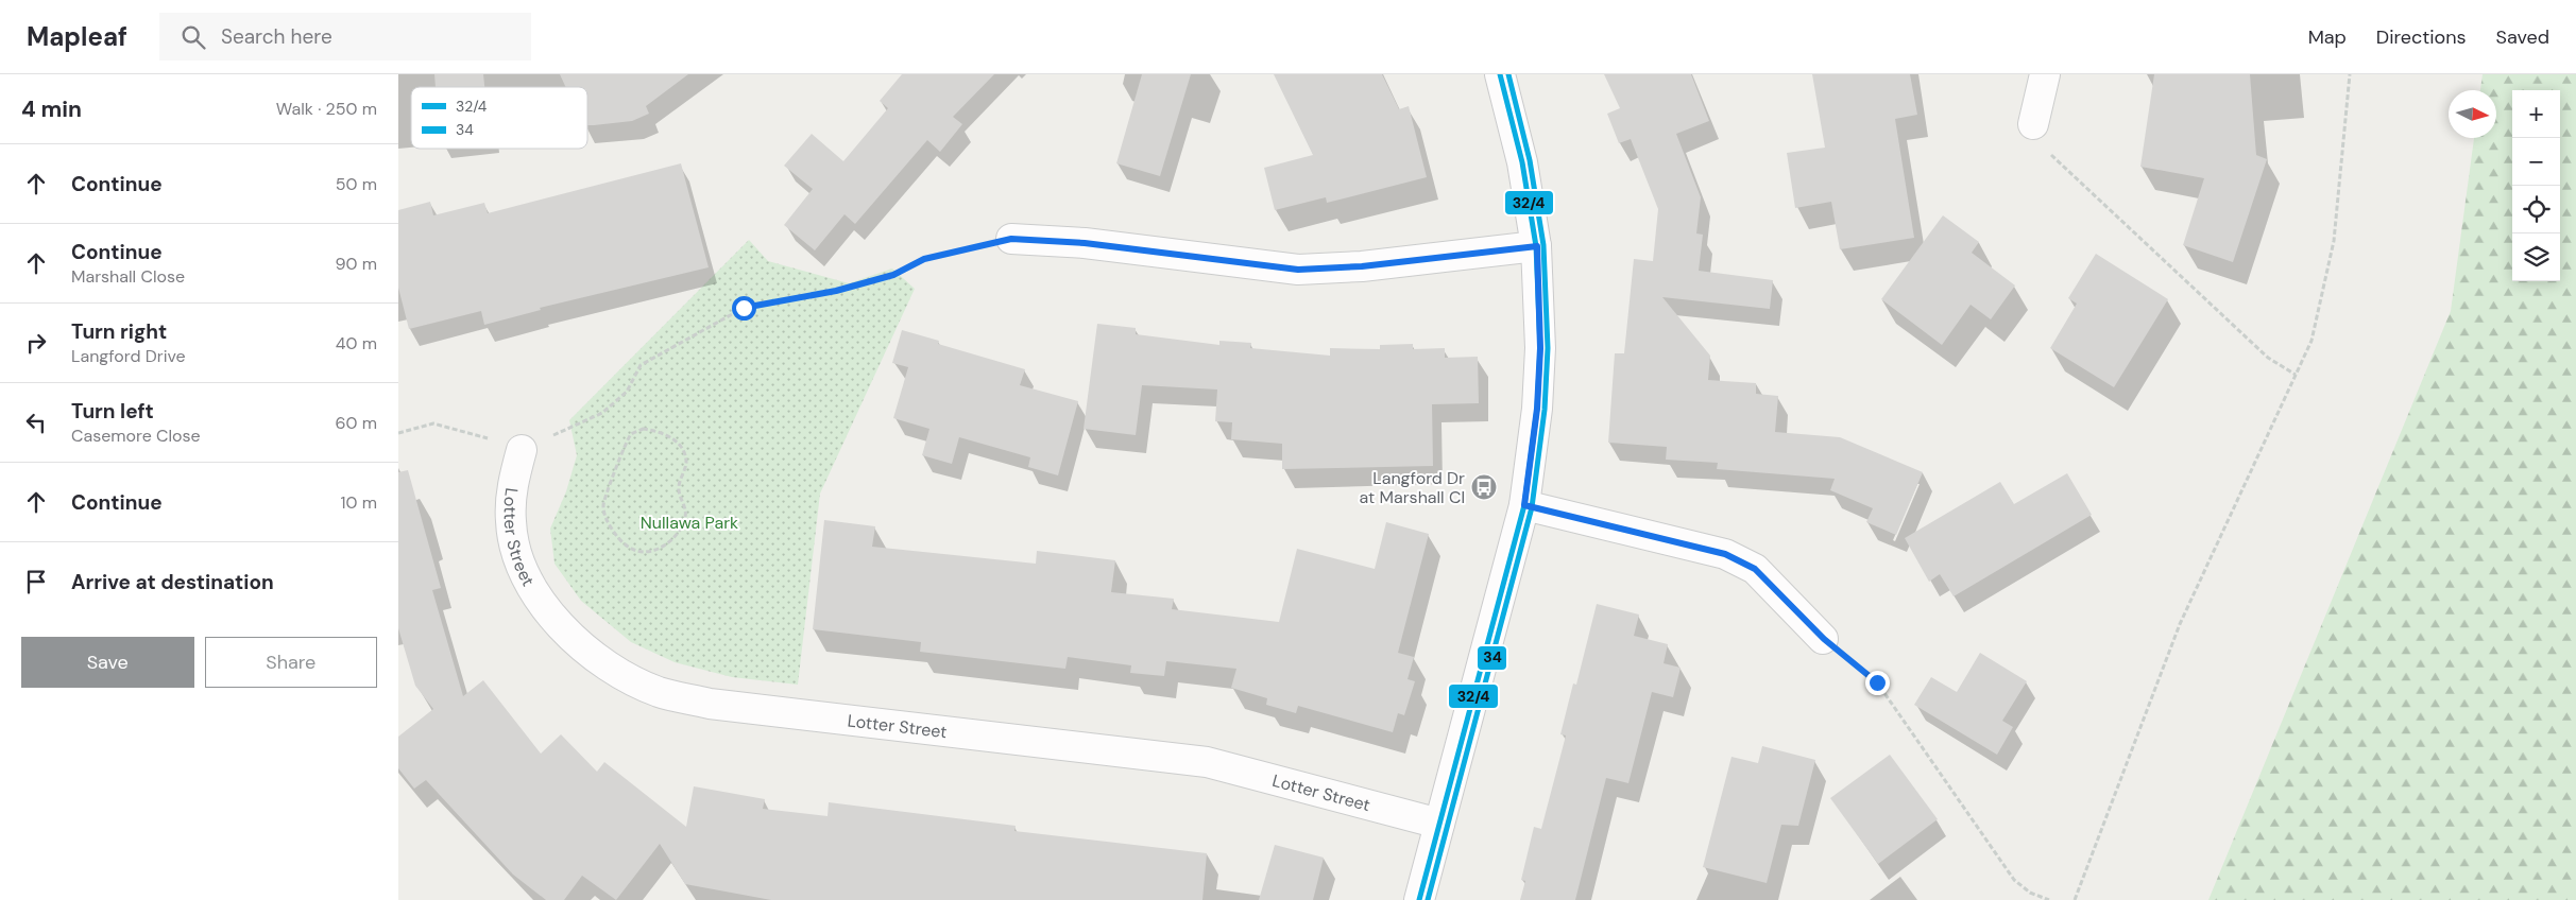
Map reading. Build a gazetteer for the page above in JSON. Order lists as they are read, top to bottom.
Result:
{
  "streets": {
    "street": ["Lotter Street"]
  },
  "parks": ["Nullawa Park"],
  "places": {
    "bus stop": ["Langford Dr at Marshall Cl"]
  },
  "lines": ["transit line 32/4", "transit line 34"],
  "legend": ["32/4", "34"],
  "north": "right",
  "page": {
    "header": "Mapleaf",
    "search": "Search here",
    "nav": ["Map", "Directions", "Saved"],
    "heading": ["4 min", "Walk · 250 m"],
    "map_buttons": ["+", "−"],
    "list": [
      ["Continue", "50 m"],
      ["Continue", "Marshall Close", "90 m"],
      ["Turn right", "Langford Drive", "40 m"],
      ["Turn left", "Casemore Close", "60 m"],
      ["Continue", "10 m"],
      "Arrive at destination"
    ],
    "buttons": ["Save", "Share"]
  }
}
